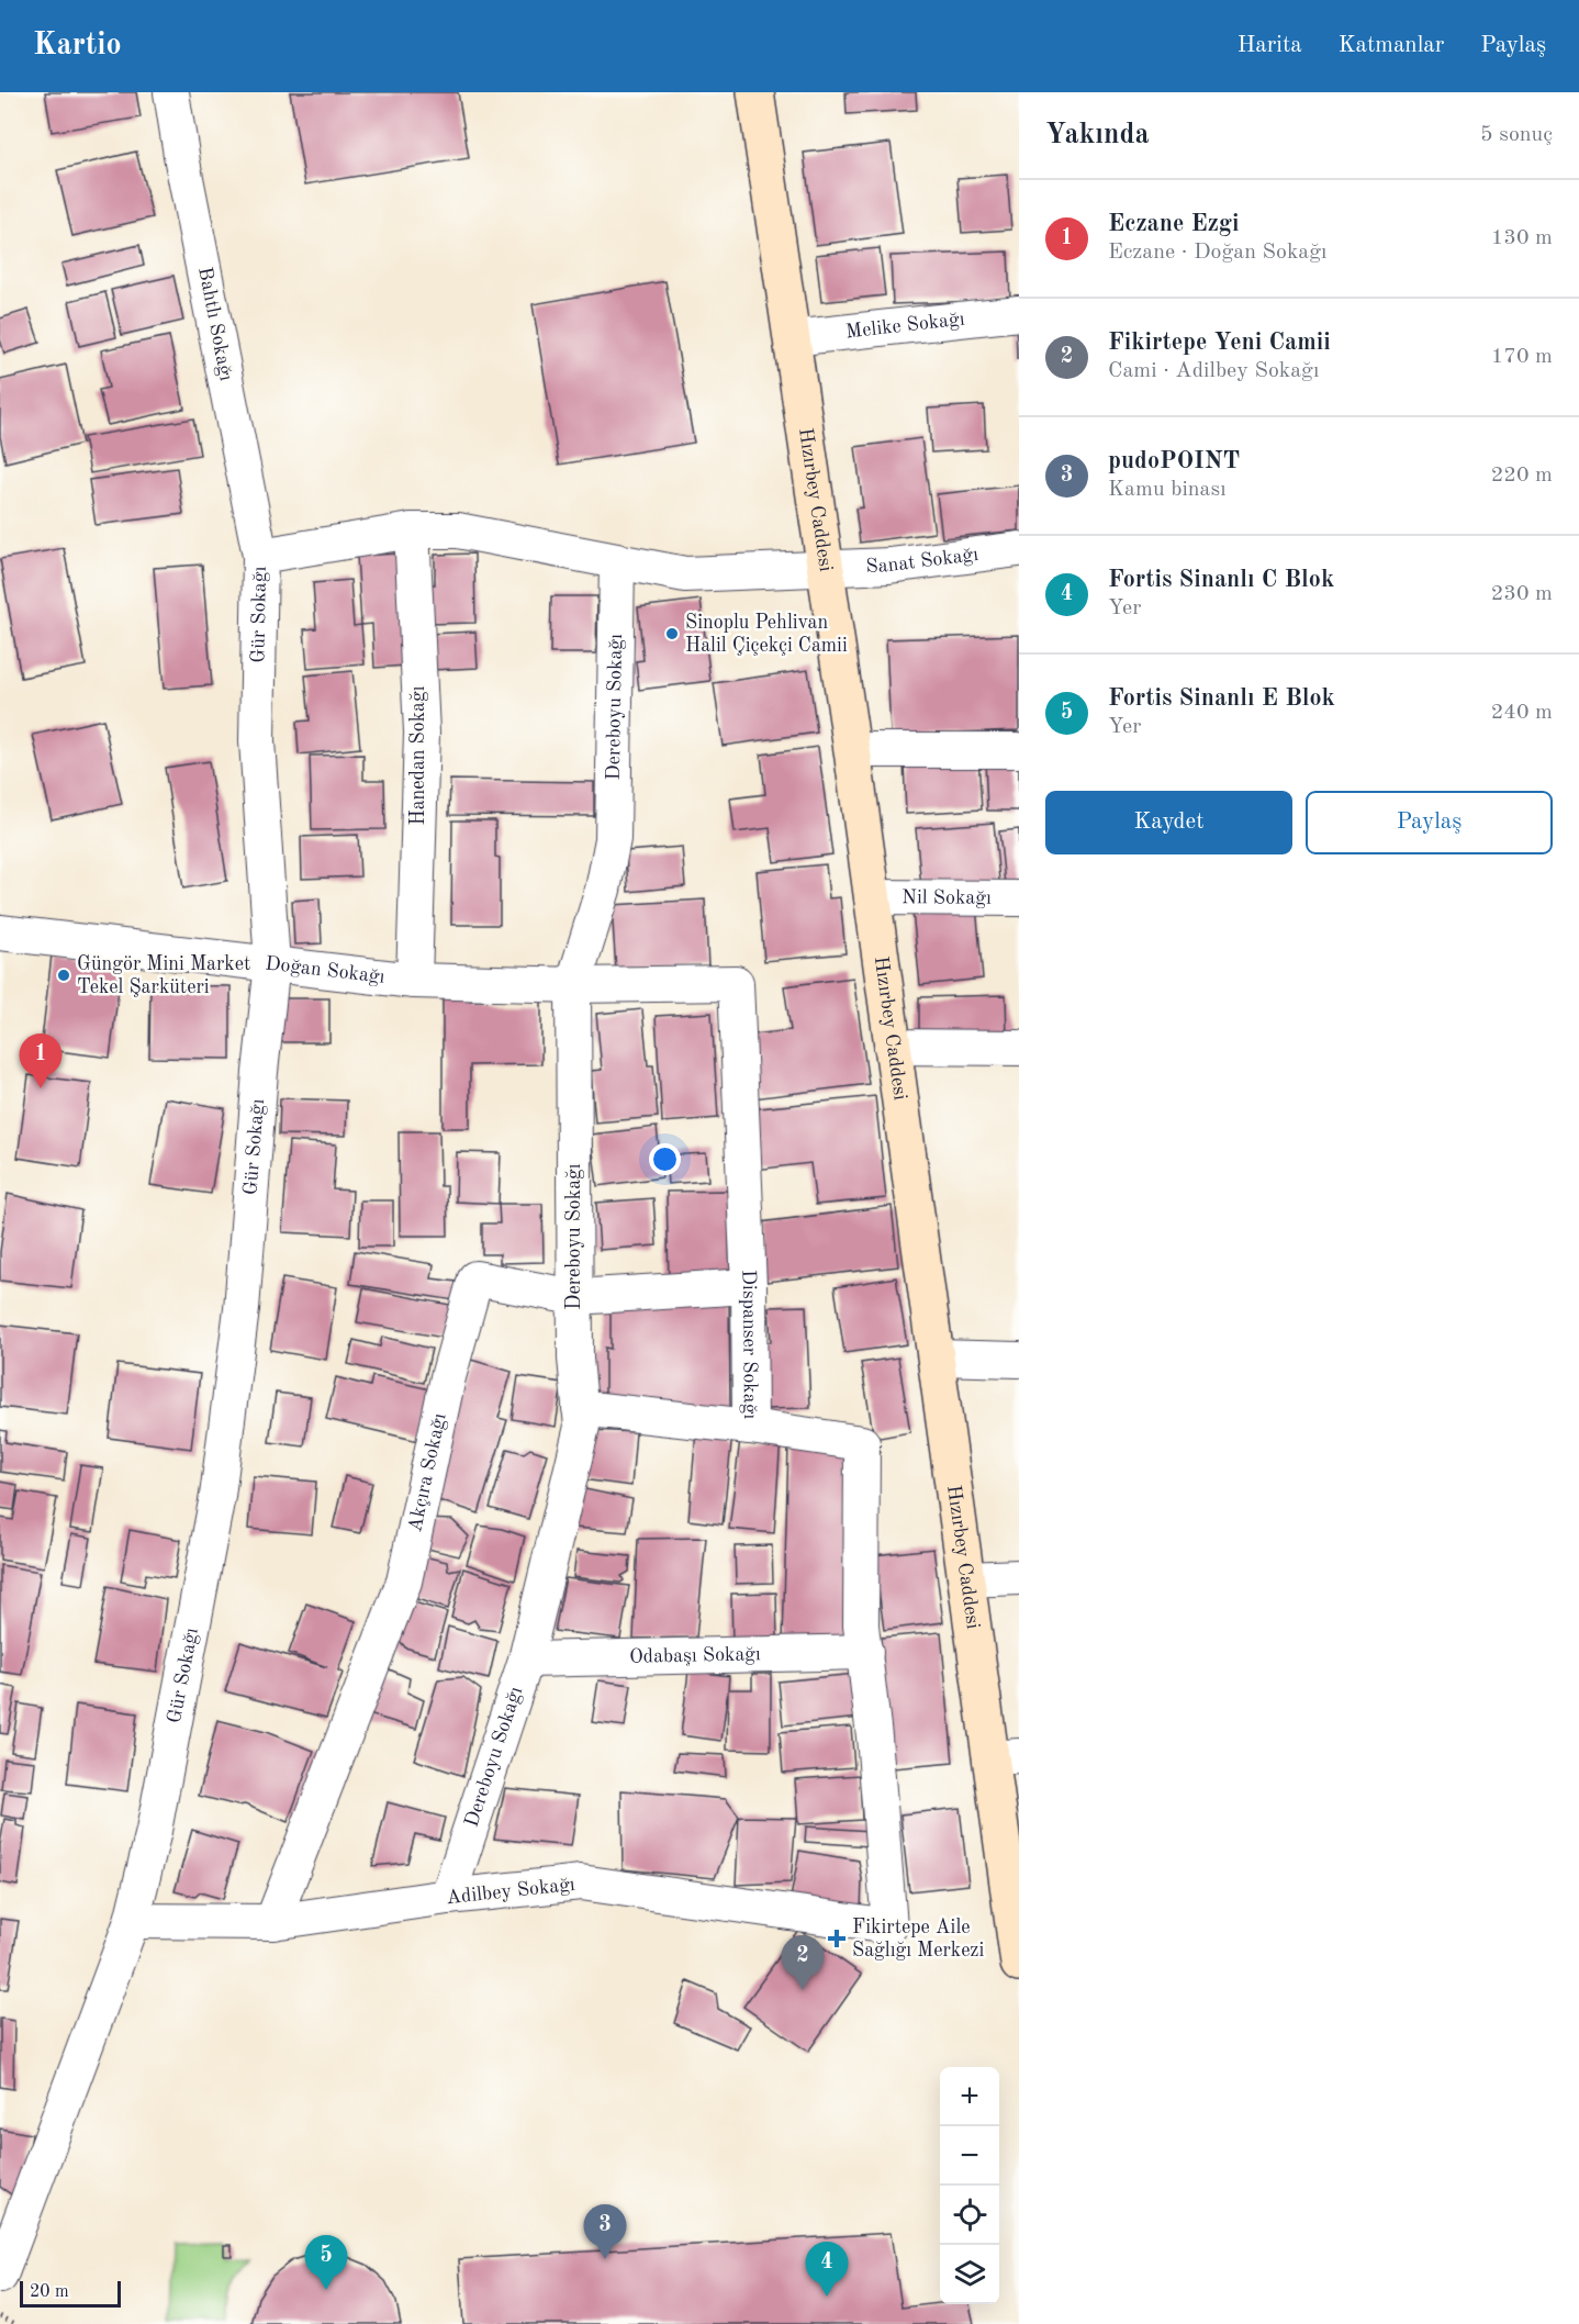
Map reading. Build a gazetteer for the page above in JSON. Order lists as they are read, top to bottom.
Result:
{
  "streets": {
    "street": [
      "Bahtlı Sokağı",
      "Melike Sokağı",
      "Hızırbey Caddesi",
      "Sanat Sokağı",
      "Gür Sokağı",
      "Dereboyu Sokağı",
      "Hanedan Sokağı",
      "Nil Sokağı",
      "Doğan Sokağı",
      "Dispanser Sokağı",
      "Akçıra Sokağı",
      "Odabaşı Sokağı",
      "Adilbey Sokağı"
    ]
  },
  "crossings": [
    ["Bahtlı Sokağı", "Gür Sokağı"],
    ["Melike Sokağı", "Hızırbey Caddesi"],
    ["Hızırbey Caddesi", "Sanat Sokağı"],
    ["Hızırbey Caddesi", "Gür Sokağı"],
    ["Hızırbey Caddesi", "Nil Sokağı"],
    ["Sanat Sokağı", "Gür Sokağı"],
    ["Gür Sokağı", "Dereboyu Sokağı"],
    ["Gür Sokağı", "Hanedan Sokağı"],
    ["Gür Sokağı", "Doğan Sokağı"],
    ["Gür Sokağı", "Adilbey Sokağı"],
    ["Dereboyu Sokağı", "Doğan Sokağı"],
    ["Dereboyu Sokağı", "Dispanser Sokağı"],
    ["Dereboyu Sokağı", "Akçıra Sokağı"],
    ["Dereboyu Sokağı", "Odabaşı Sokağı"],
    ["Dereboyu Sokağı", "Adilbey Sokağı"],
    ["Hanedan Sokağı", "Doğan Sokağı"],
    ["Doğan Sokağı", "Dispanser Sokağı"],
    ["Dispanser Sokağı", "Akçıra Sokağı"],
    ["Dispanser Sokağı", "Odabaşı Sokağı"],
    ["Dispanser Sokağı", "Adilbey Sokağı"],
    ["Akçıra Sokağı", "Adilbey Sokağı"]
  ],
  "places": {
    "other": ["Sinoplu Pehlivan Halil Çiçekçi Camii", "Güngör Mini Market Tekel Şarküteri"],
    "health": ["Fikirtepe Aile Sağlığı Merkezi"]
  },
  "scale_bar": "20 m",
  "page": {
    "header": "Kartio",
    "nav": ["Harita", "Katmanlar", "Paylaş"],
    "heading": ["Yakında", "5 sonuç"],
    "list": [
      {
        "mark": "1",
        "name": "Eczane Ezgi",
        "note": "Eczane · Doğan Sokağı",
        "value": "130 m"
      },
      {
        "mark": "2",
        "name": "Fikirtepe Yeni Camii",
        "note": "Cami · Adilbey Sokağı",
        "value": "170 m"
      },
      {
        "mark": "3",
        "name": "pudoPOINT",
        "note": "Kamu binası",
        "value": "220 m"
      },
      {
        "mark": "4",
        "name": "Fortis Sinanlı C Blok",
        "note": "Yer",
        "value": "230 m"
      },
      {
        "mark": "5",
        "name": "Fortis Sinanlı E Blok",
        "note": "Yer",
        "value": "240 m"
      }
    ],
    "buttons": ["Kaydet", "Paylaş"],
    "pins": [
      "1",
      "2",
      "3",
      "5",
      "4"
    ],
    "map_buttons": ["+", "−"],
    "scale": "20 m"
  }
}
